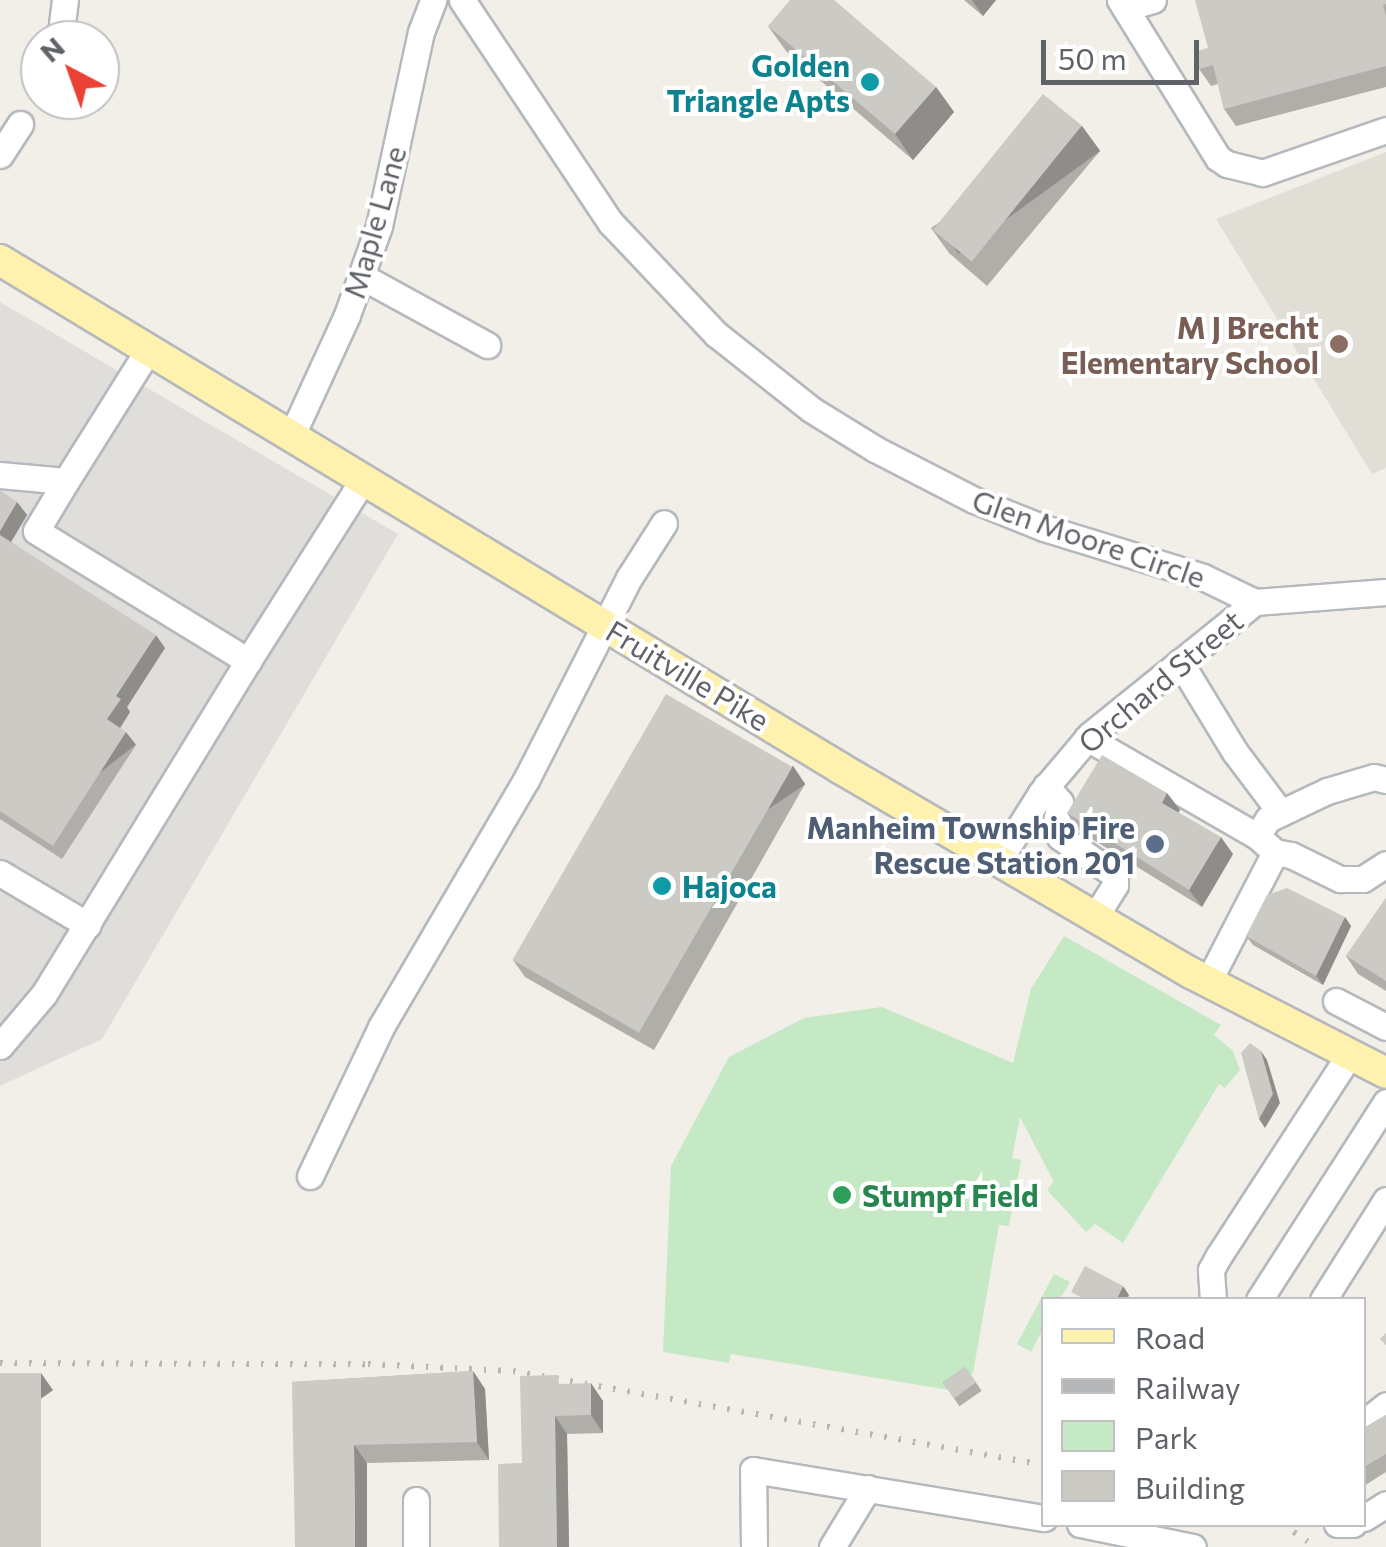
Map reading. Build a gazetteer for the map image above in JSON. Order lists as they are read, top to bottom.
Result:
{
  "streets": {
    "main road": ["Fruitville Pike"],
    "street": ["Maple Lane", "Glen Moore Circle", "Orchard Street"]
  },
  "crossings": [
    ["Maple Lane", "Fruitville Pike"],
    ["Glen Moore Circle", "Orchard Street"],
    ["Fruitville Pike", "Orchard Street"]
  ],
  "places": [
    "Golden Triangle Apts",
    "M J Brecht Elementary School",
    "Manheim Township Fire Rescue Station 201",
    "Hajoca",
    "Stumpf Field"
  ],
  "legend": [
    "Road",
    "Railway",
    "Park",
    "Building"
  ],
  "scale_bar": "50 m",
  "north": "top left"
}
